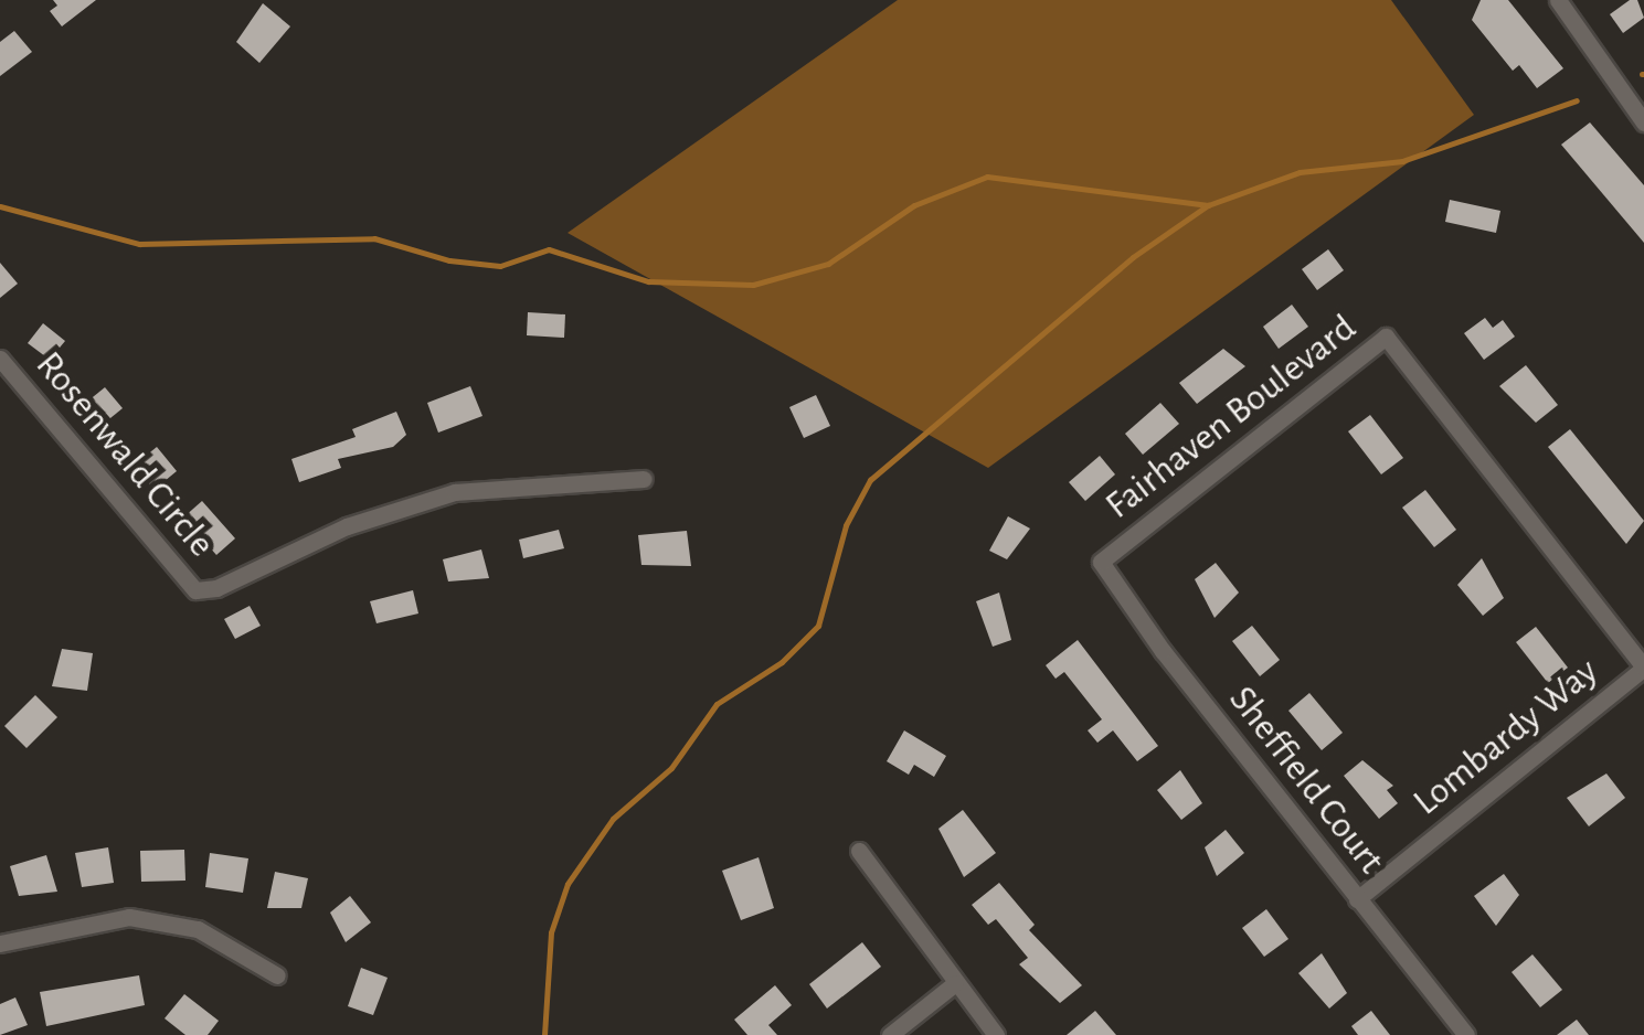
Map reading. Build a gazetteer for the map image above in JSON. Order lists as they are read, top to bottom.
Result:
{
  "streets": {
    "street": [
      "Fairhaven Boulevard",
      "Rosenwald Circle",
      "Lombardy Way",
      "Sheffield Court"
    ]
  },
  "crossings": [
    ["Fairhaven Boulevard", "Lombardy Way"],
    ["Fairhaven Boulevard", "Sheffield Court"],
    ["Lombardy Way", "Sheffield Court"]
  ]
}
